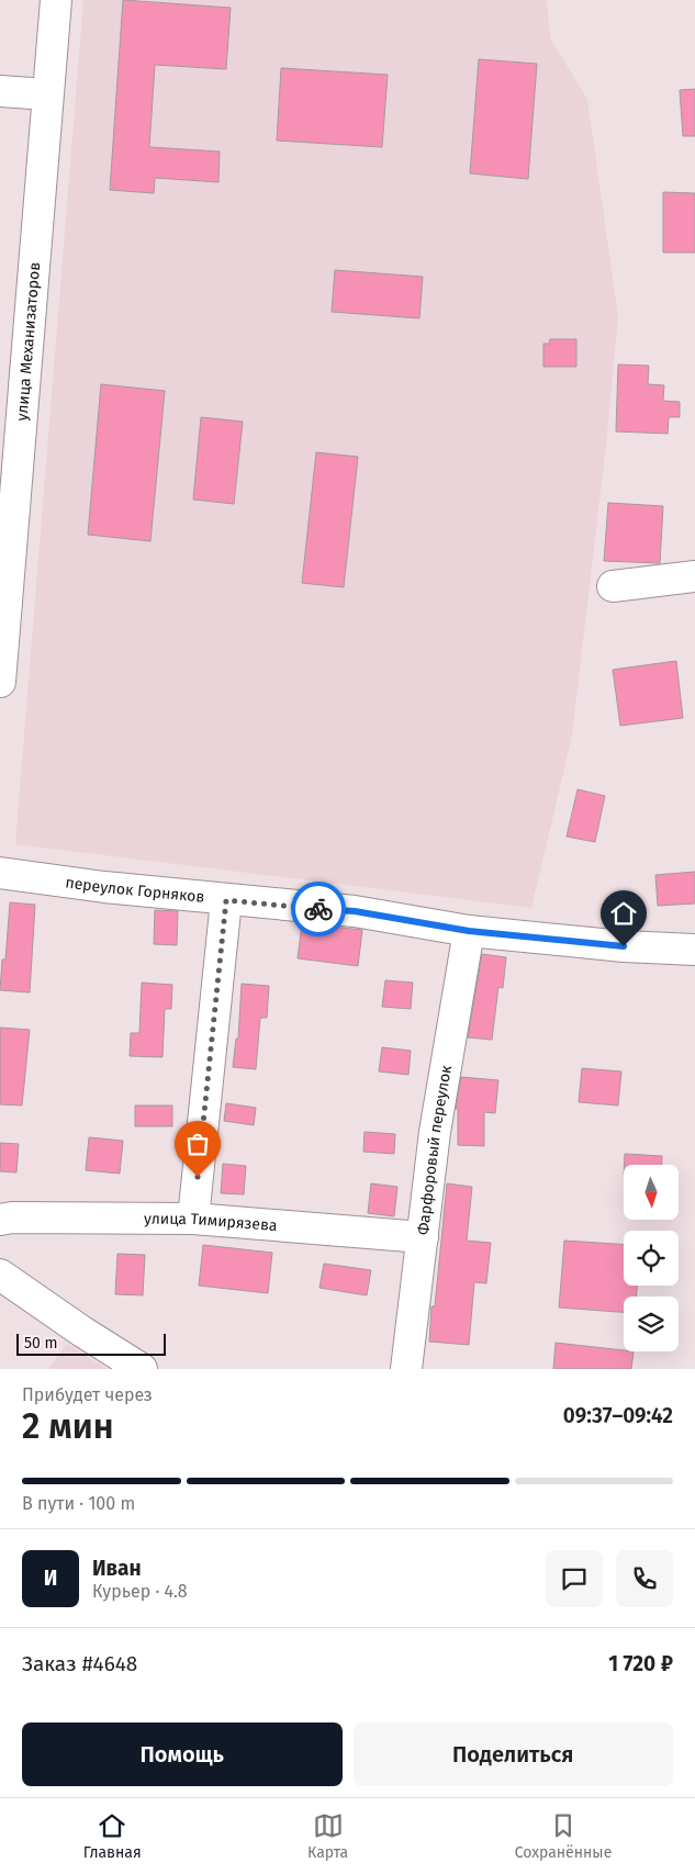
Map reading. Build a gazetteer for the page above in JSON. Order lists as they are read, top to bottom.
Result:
{
  "streets": {
    "street": [
      "улица Механизаторов",
      "переулок Горняков",
      "Фарфоровый переулок",
      "улица Тимирязева"
    ]
  },
  "crossings": [
    ["переулок Горняков", "Фарфоровый переулок"],
    ["Фарфоровый переулок", "улица Тимирязева"]
  ],
  "scale_bar": "50 m",
  "north": "bottom",
  "page": {
    "scale": "50 m",
    "heading": ["2 мин", "Прибудет через", "09:37–09:42"],
    "panel": [
      "Иван",
      "Курьер · 4.8",
      "Заказ #4648",
      "1 720 ₽"
    ],
    "bar": "В пути · 100 m",
    "round": "И",
    "buttons": ["Помощь", "Поделиться"],
    "tabs": ["Главная", "Карта", "Сохранённые"]
  }
}
